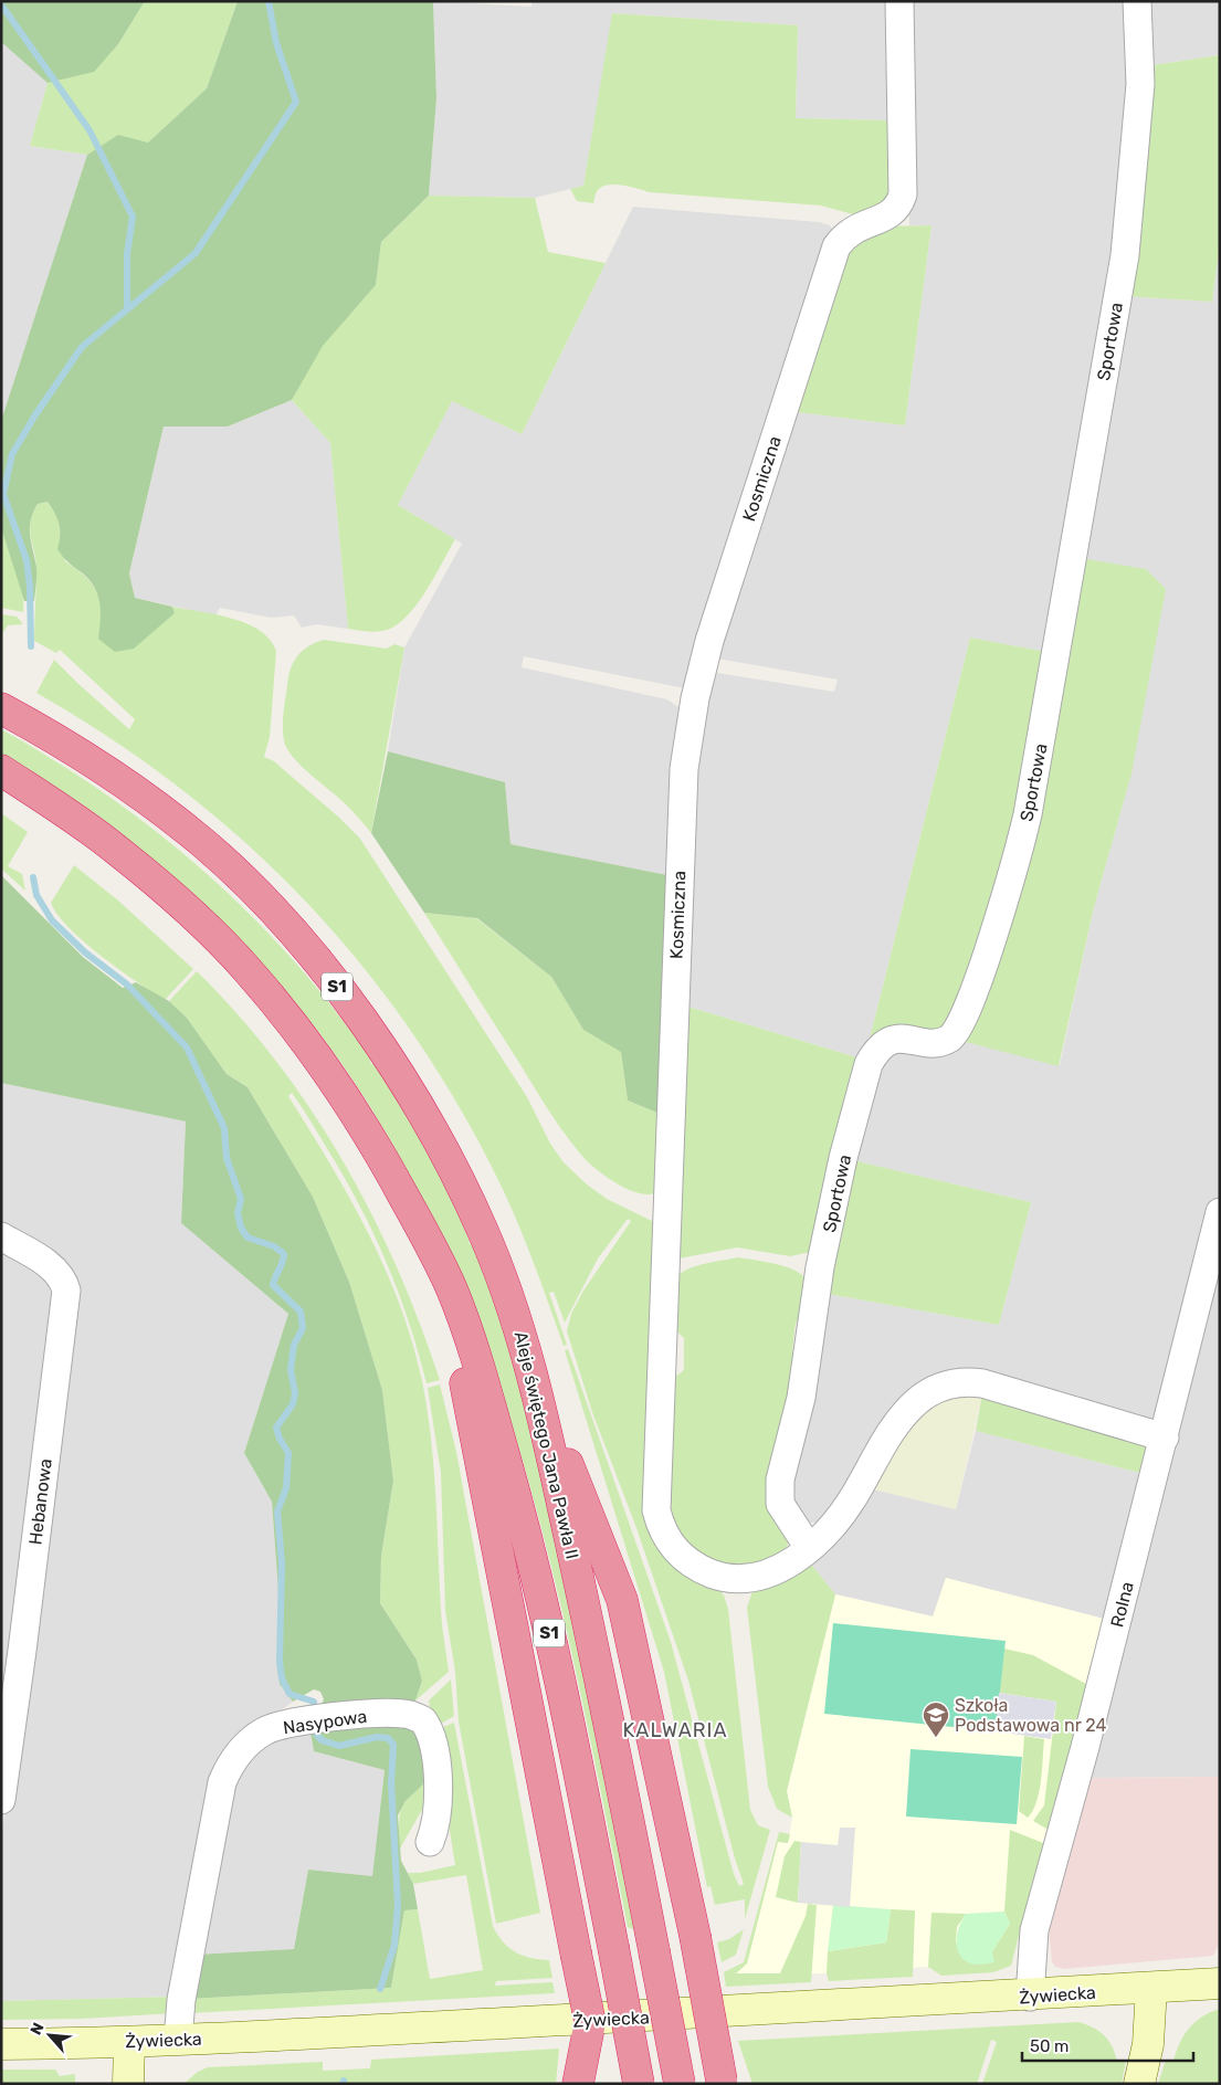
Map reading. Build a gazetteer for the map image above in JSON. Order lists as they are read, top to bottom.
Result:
{
  "streets": {
    "highway": ["S1", "Aleje świętego Jana Pawła II"],
    "main road": ["Żywiecka"],
    "street": [
      "Sportowa",
      "Kosmiczna",
      "Hebanowa",
      "Rolna",
      "Nasypowa"
    ]
  },
  "crossings": [
    ["Sportowa", "Kosmiczna"],
    ["Kosmiczna", "Rolna"],
    ["Rolna", "Żywiecka"],
    ["Nasypowa", "Żywiecka"]
  ],
  "districts": ["KALWARIA"],
  "places": {
    "school or university": ["Szkoła Podstawowa nr 24"]
  },
  "scale_bar": "50 m",
  "north": "top left"
}
